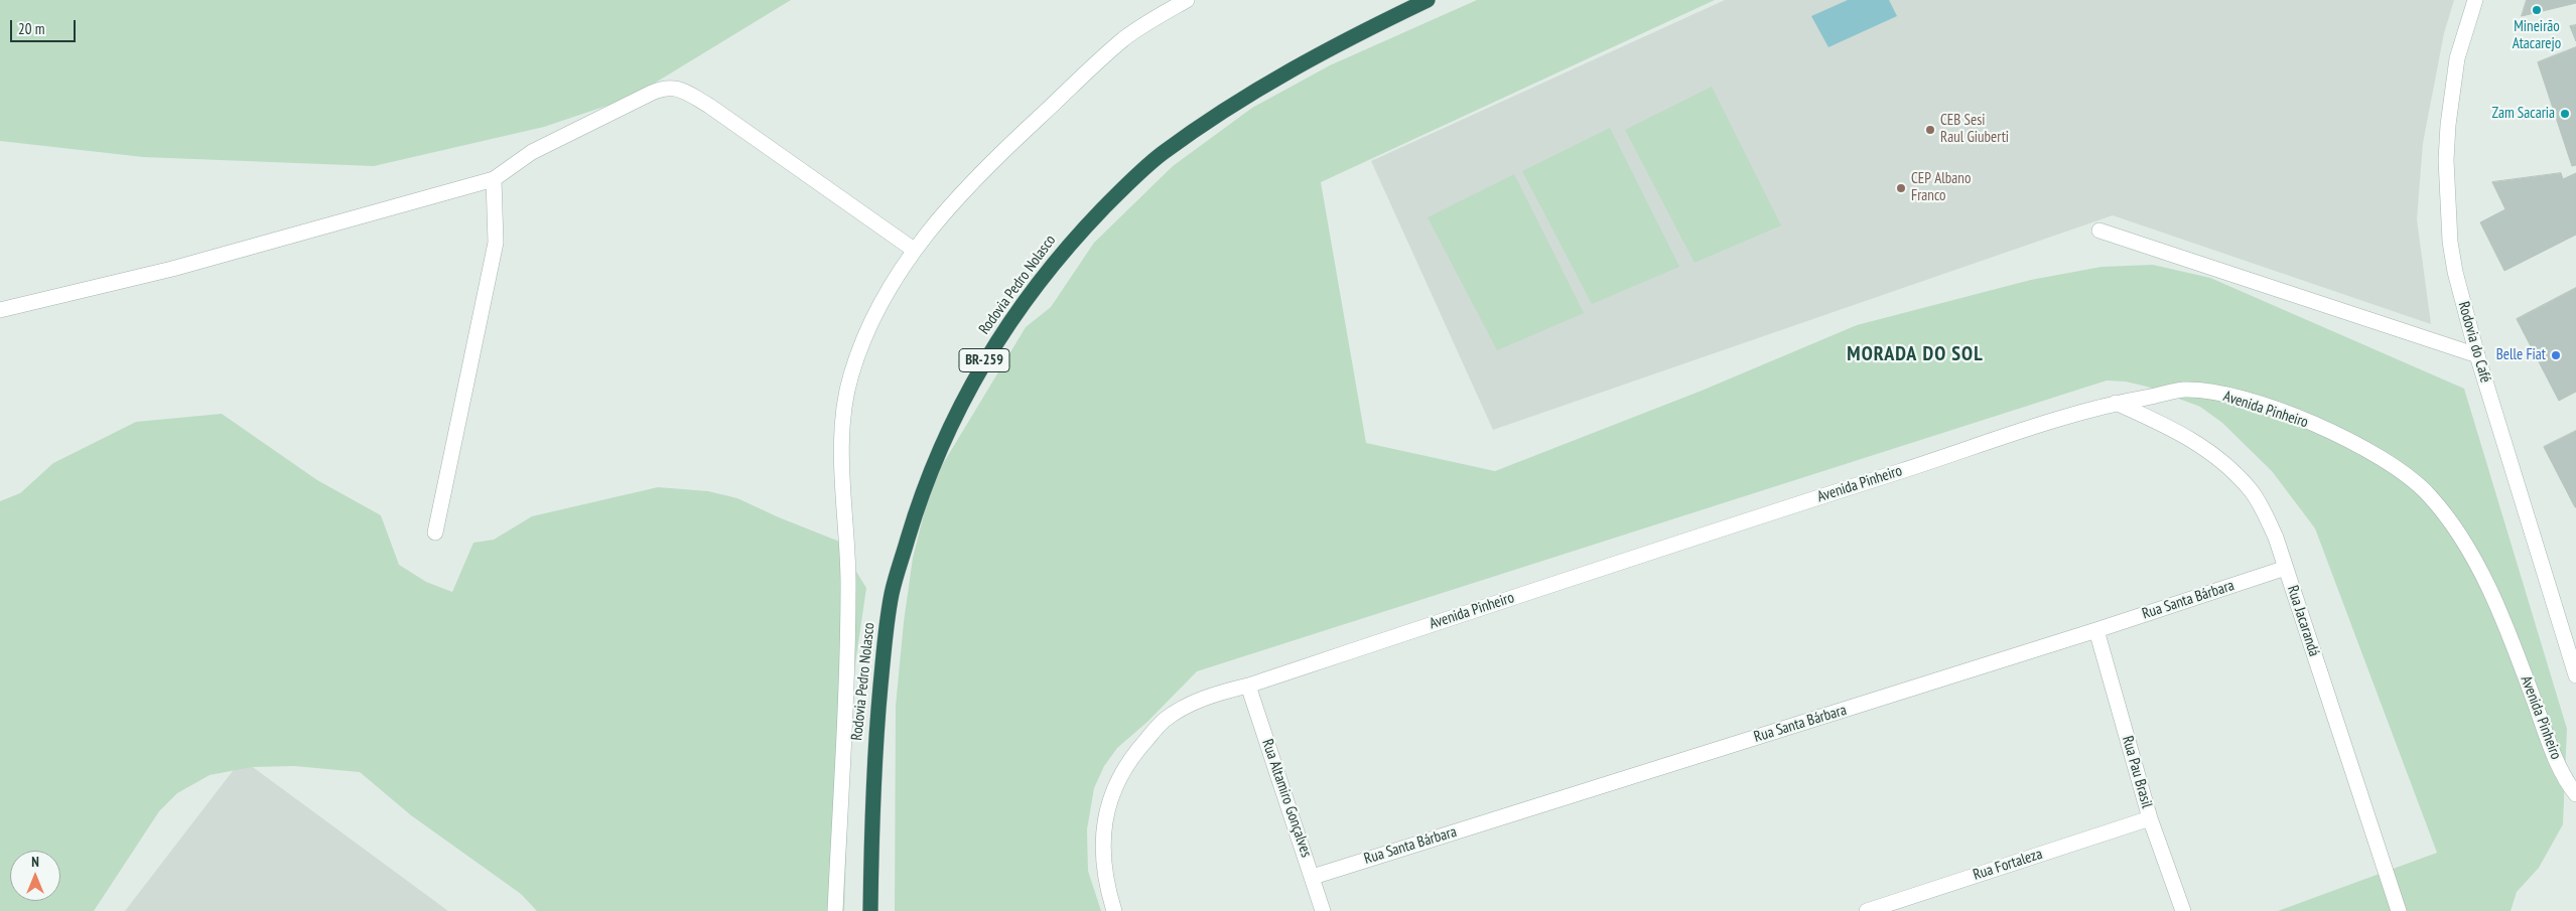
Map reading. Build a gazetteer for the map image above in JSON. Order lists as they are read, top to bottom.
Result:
{
  "streets": {
    "highway": ["Rodovia Pedro Nolasco", "BR-259"],
    "street": [
      "Rodovia do Café",
      "Avenida Pinheiro",
      "Rua Santa Bárbara",
      "Rua Jacarandá",
      "Rua Pau Brasil",
      "Rua Altamiro Gonçalves",
      "Rua Fortaleza"
    ]
  },
  "crossings": [
    ["Avenida Pinheiro", "Rua Jacarandá"],
    ["Avenida Pinheiro", "Rua Altamiro Gonçalves"],
    ["Rua Santa Bárbara", "Rua Jacarandá"],
    ["Rua Santa Bárbara", "Rua Pau Brasil"],
    ["Rua Santa Bárbara", "Rua Altamiro Gonçalves"],
    ["Rua Pau Brasil", "Rua Fortaleza"]
  ],
  "districts": ["MORADA DO SOL"],
  "places": [
    "Mineirão Atacarejo",
    "Zam Sacaria",
    "CEB Sesi Raul Giuberti",
    "CEP Albano Franco",
    "Belle Fiat"
  ],
  "scale_bar": "20 m",
  "north": "top"
}
